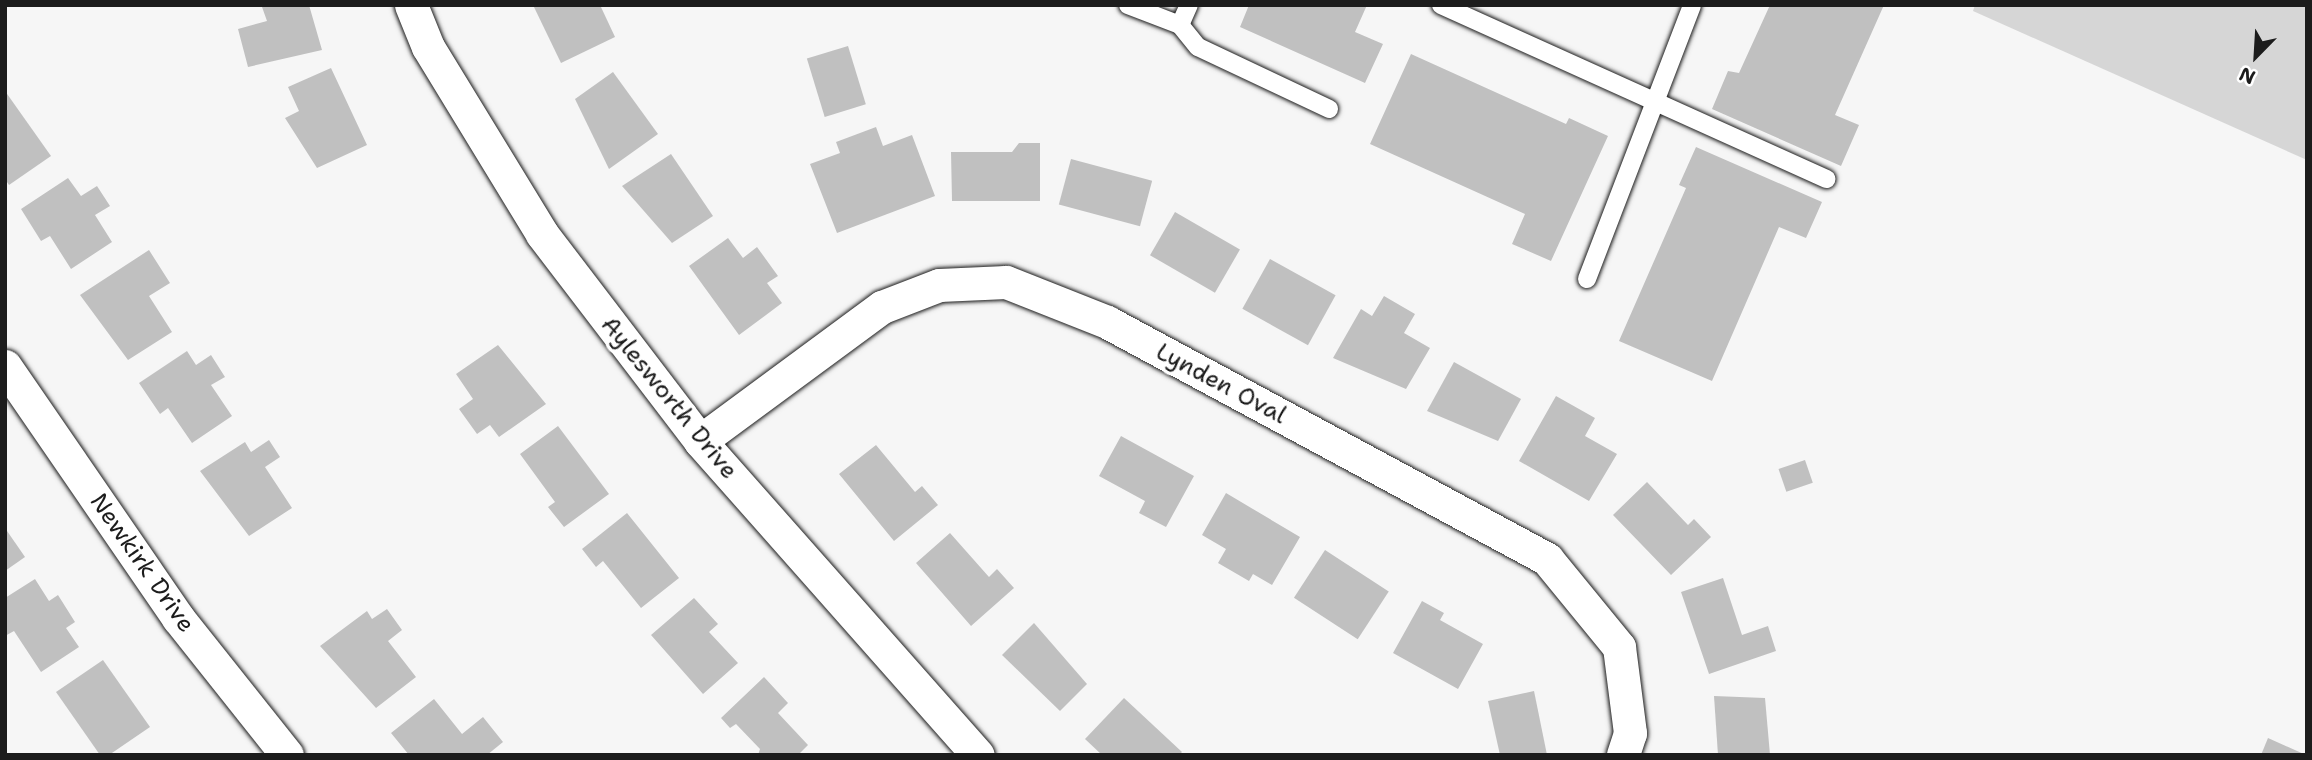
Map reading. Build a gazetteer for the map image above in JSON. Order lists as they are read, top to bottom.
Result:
{
  "streets": {
    "street": ["Lynden Oval", "Aylesworth Drive", "Newkirk Drive"]
  },
  "crossings": [
    ["Lynden Oval", "Aylesworth Drive"]
  ],
  "north": "bottom left"
}
